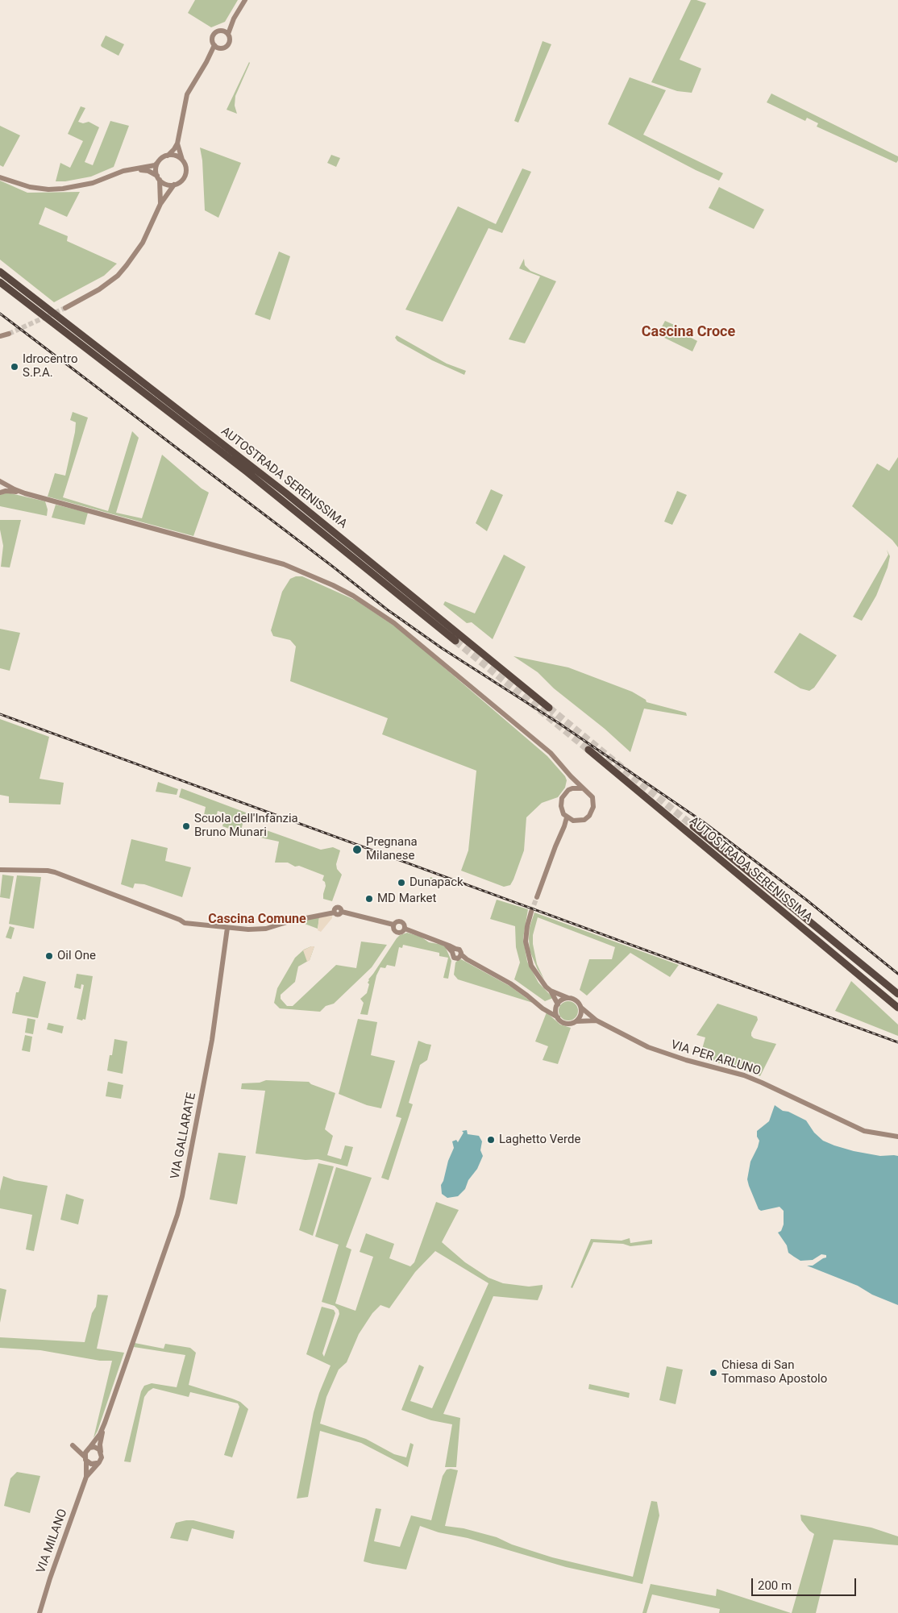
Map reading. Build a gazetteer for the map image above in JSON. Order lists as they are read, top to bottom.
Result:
{
  "streets": {
    "highway": ["AUTOSTRADA SERENISSIMA"],
    "street": ["VIA PER ARLUNO", "VIA GALLARATE", "VIA MILANO"]
  },
  "districts": ["Cascina Croce", "Cascina Comune"],
  "places": [
    "Idrocentro S.P.A.",
    "Scuola dell'Infanzia Bruno Munari",
    "Pregnana Milanese",
    "Dunapack",
    "MD Market",
    "Oil One",
    "Laghetto Verde",
    "Chiesa di San Tommaso Apostolo"
  ],
  "scale_bar": "200 m"
}
